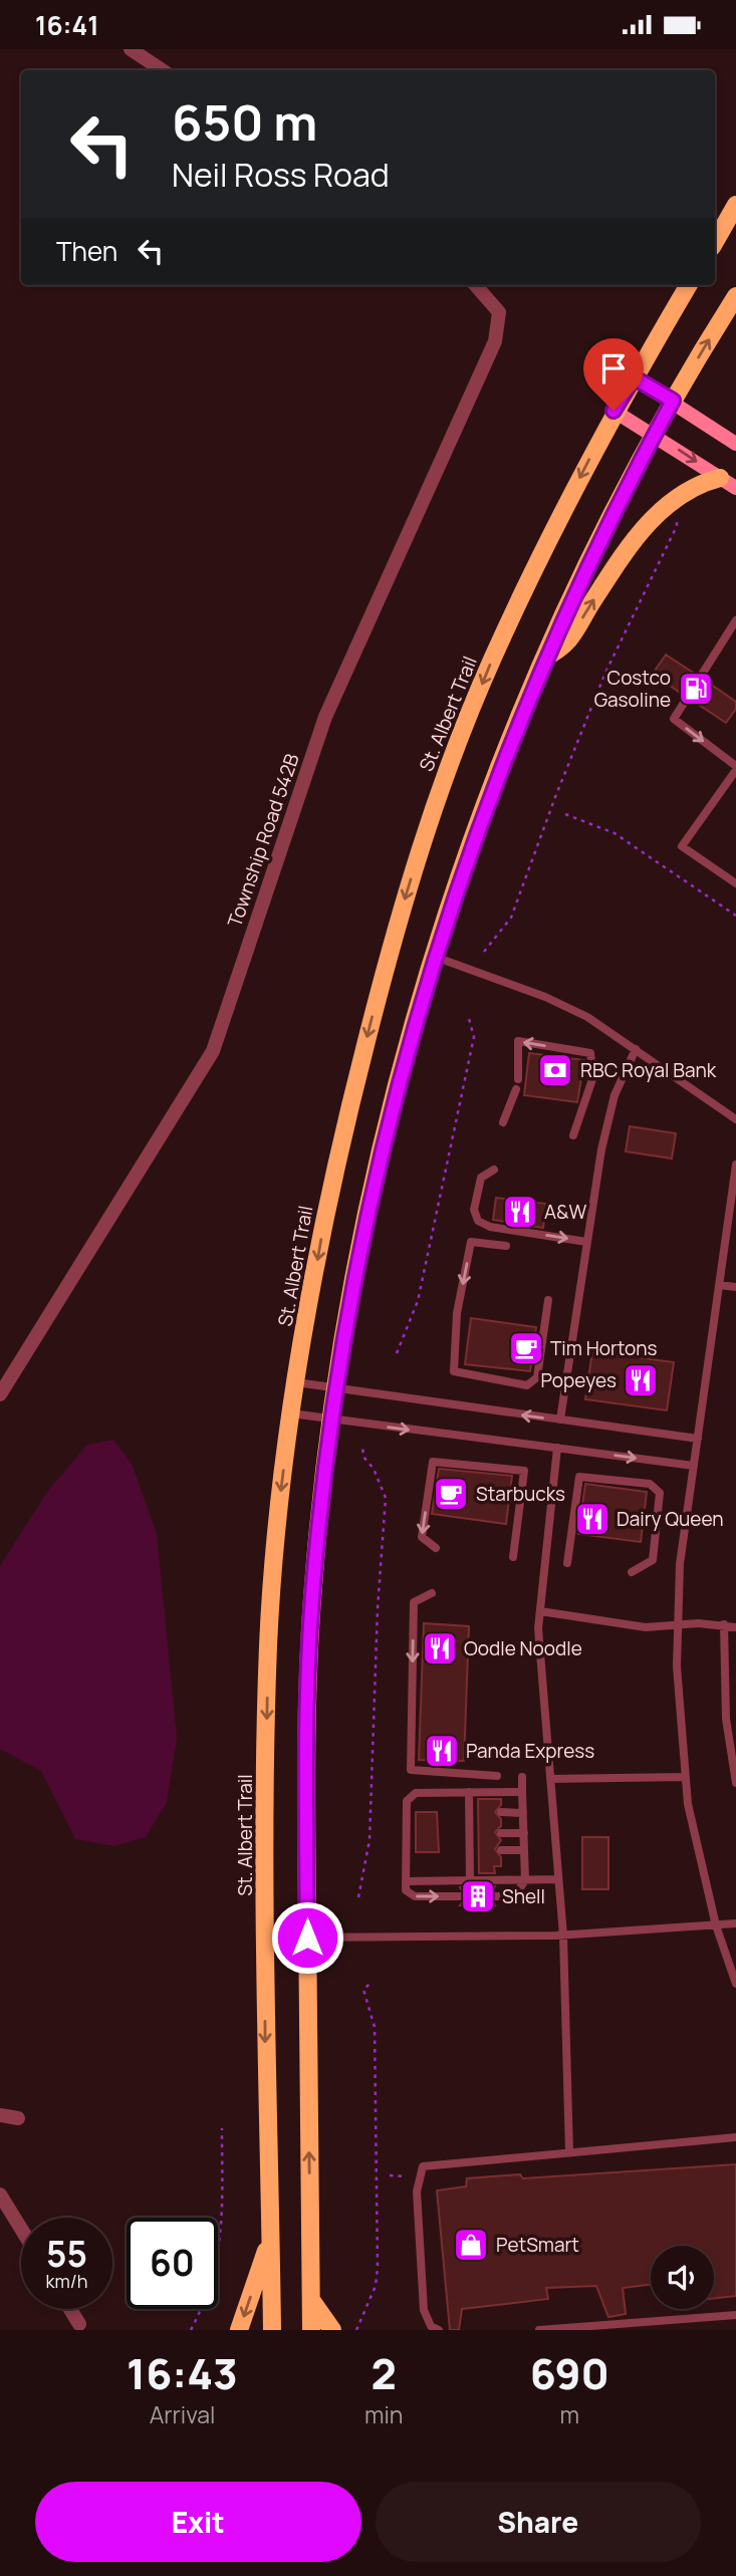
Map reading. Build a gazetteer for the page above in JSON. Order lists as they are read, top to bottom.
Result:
{
  "streets": {
    "main road": ["St. Albert Trail"],
    "street": ["Township Road 542B"]
  },
  "places": {
    "fuel station": ["Costco Gasoline"],
    "bank": ["RBC Royal Bank"],
    "restaurant": [
      "A&W",
      "Popeyes",
      "Dairy Queen",
      "Oodle Noodle",
      "Panda Express"
    ],
    "cafe": ["Tim Hortons", "Starbucks"],
    "building": ["Shell"],
    "shop": ["PetSmart"]
  },
  "page": {
    "status": "16:41",
    "turn": ["650 m", "Neil Ross Road"],
    "then": "Then",
    "speed": "55 km/h",
    "limit": "60",
    "eta": [
      "16:43",
      "Arrival",
      "2",
      "min",
      "690",
      "m"
    ],
    "buttons": ["Exit", "Share"]
  }
}
